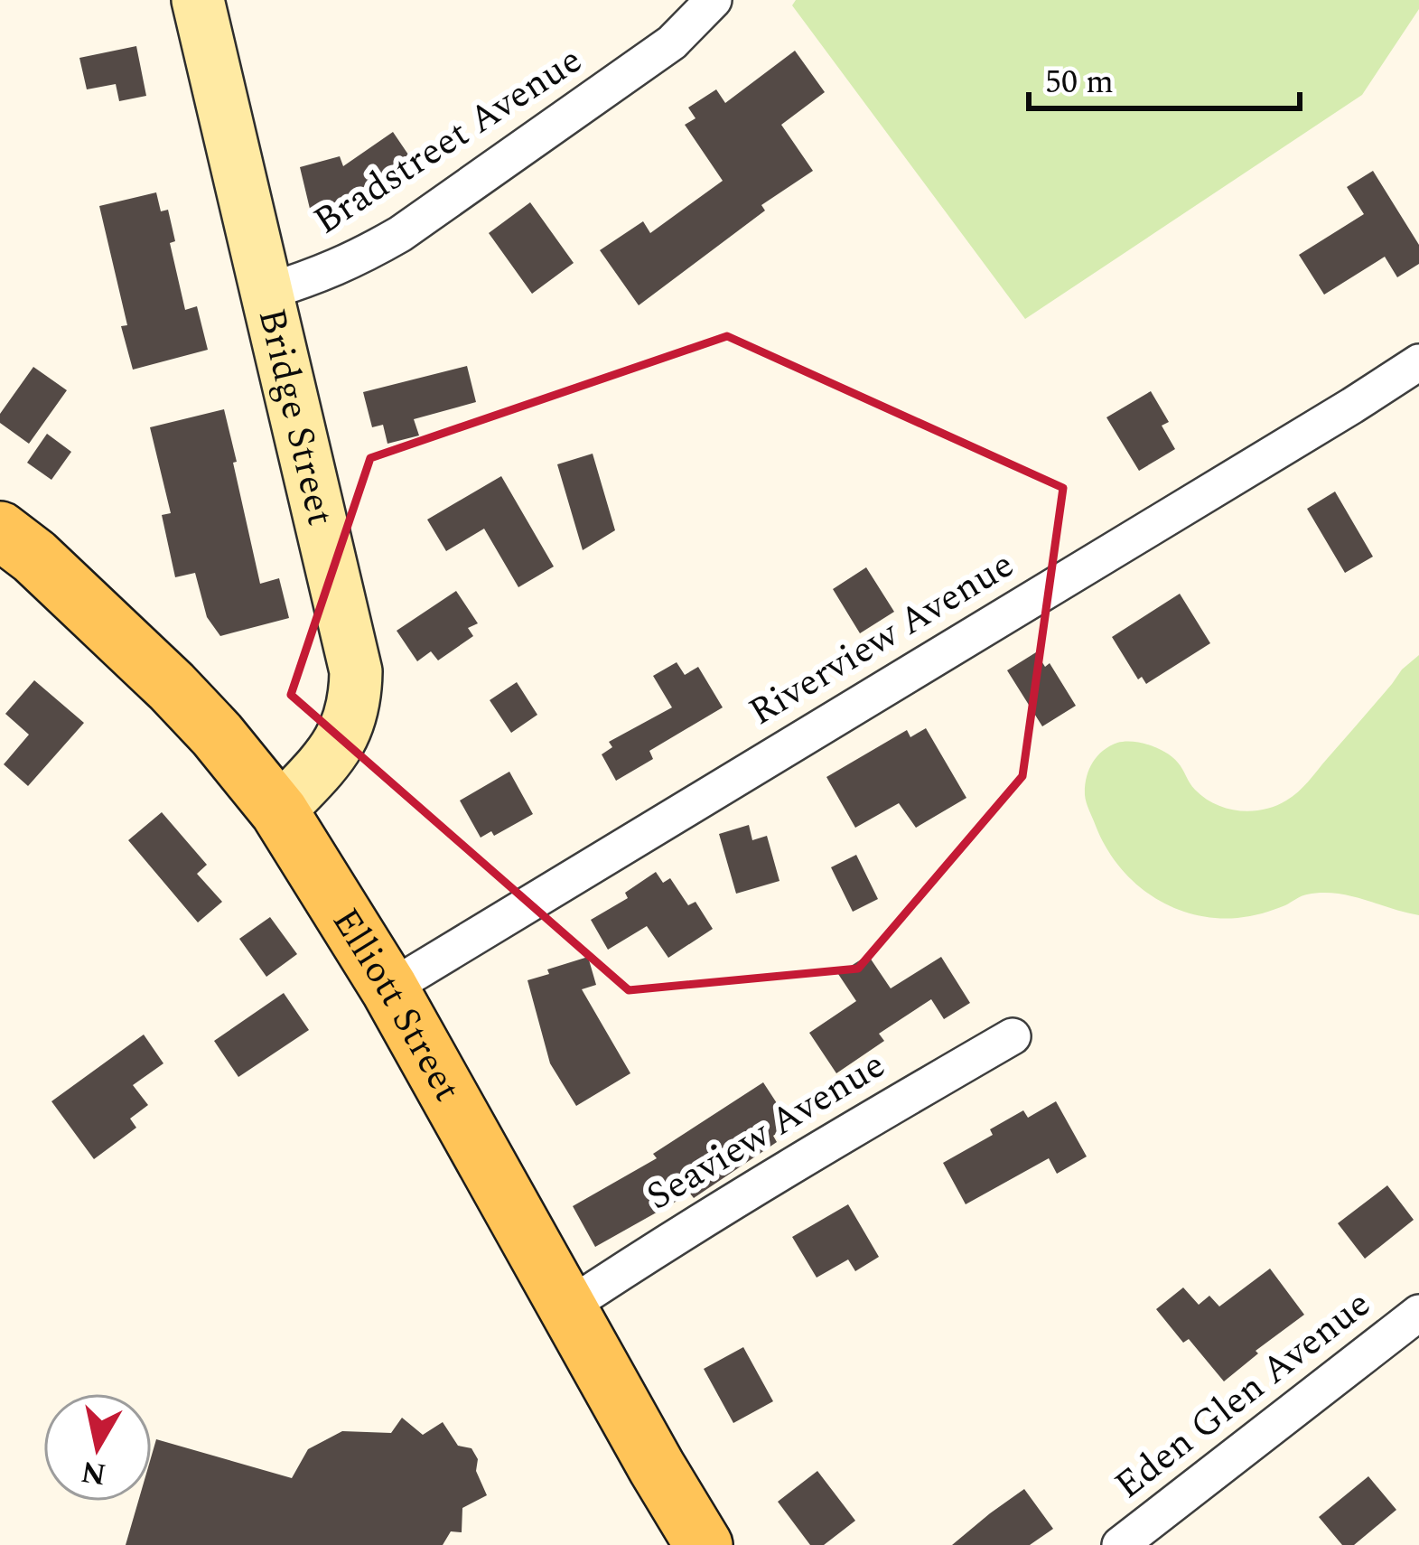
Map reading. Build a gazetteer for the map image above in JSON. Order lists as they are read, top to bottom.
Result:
{
  "streets": {
    "main road": ["Bridge Street", "Elliott Street"],
    "street": [
      "Bradstreet Avenue",
      "Riverview Avenue",
      "Seaview Avenue",
      "Eden Glen Avenue"
    ]
  },
  "crossings": [
    ["Bradstreet Avenue", "Bridge Street"],
    ["Bridge Street", "Elliott Street"],
    ["Riverview Avenue", "Elliott Street"],
    ["Elliott Street", "Seaview Avenue"]
  ],
  "scale_bar": "50 m",
  "north": "bottom"
}
